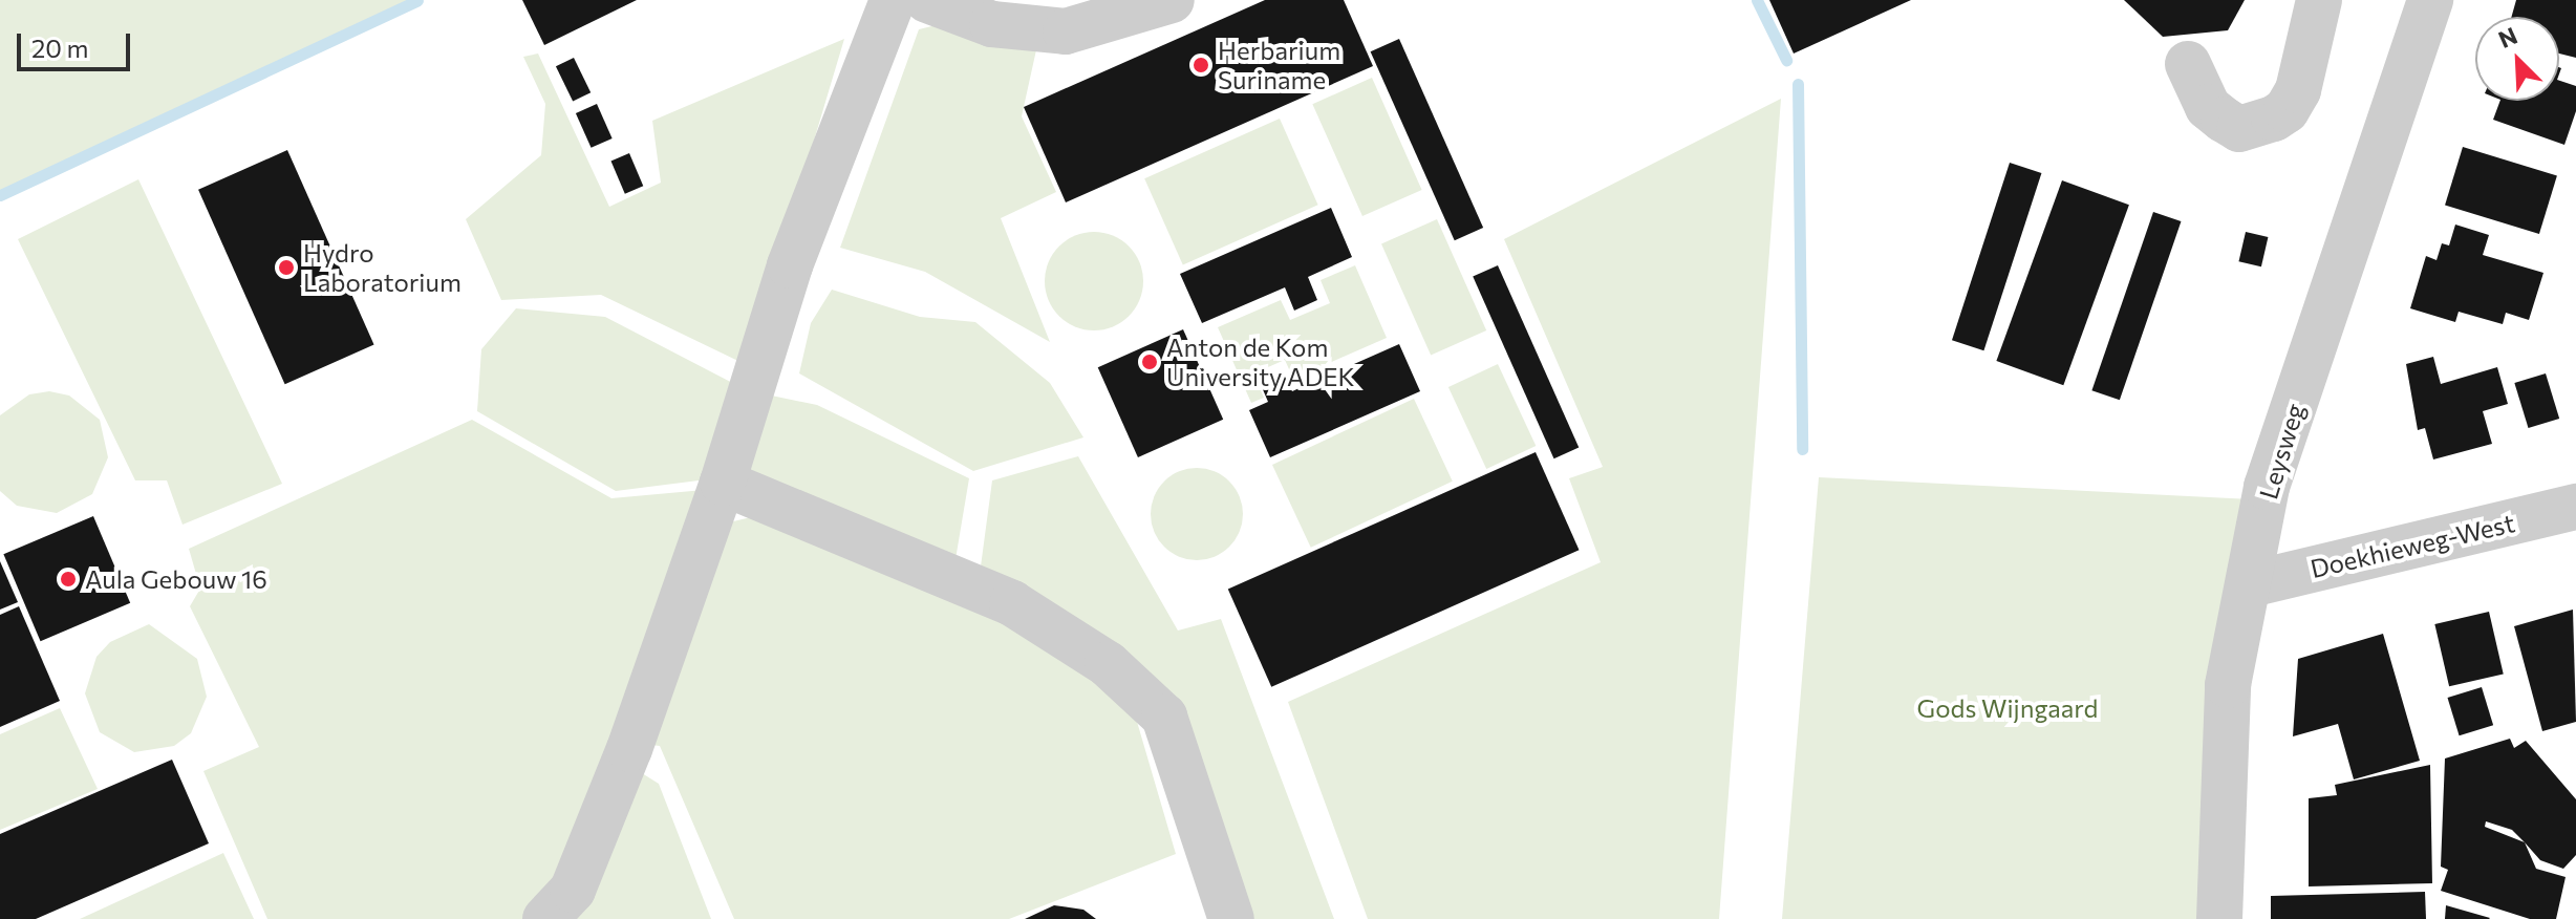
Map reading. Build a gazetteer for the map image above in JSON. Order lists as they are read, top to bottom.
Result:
{
  "streets": {
    "street": ["Leysweg", "Doekhieweg-West"]
  },
  "crossings": [
    ["Leysweg", "Doekhieweg-West"]
  ],
  "parks": ["Gods Wijngaard"],
  "places": [
    "Herbarium Suriname",
    "Hydro Laboratorium",
    "Anton de Kom University ADEK",
    "Aula Gebouw 16"
  ],
  "scale_bar": "20 m",
  "north": "top left"
}
